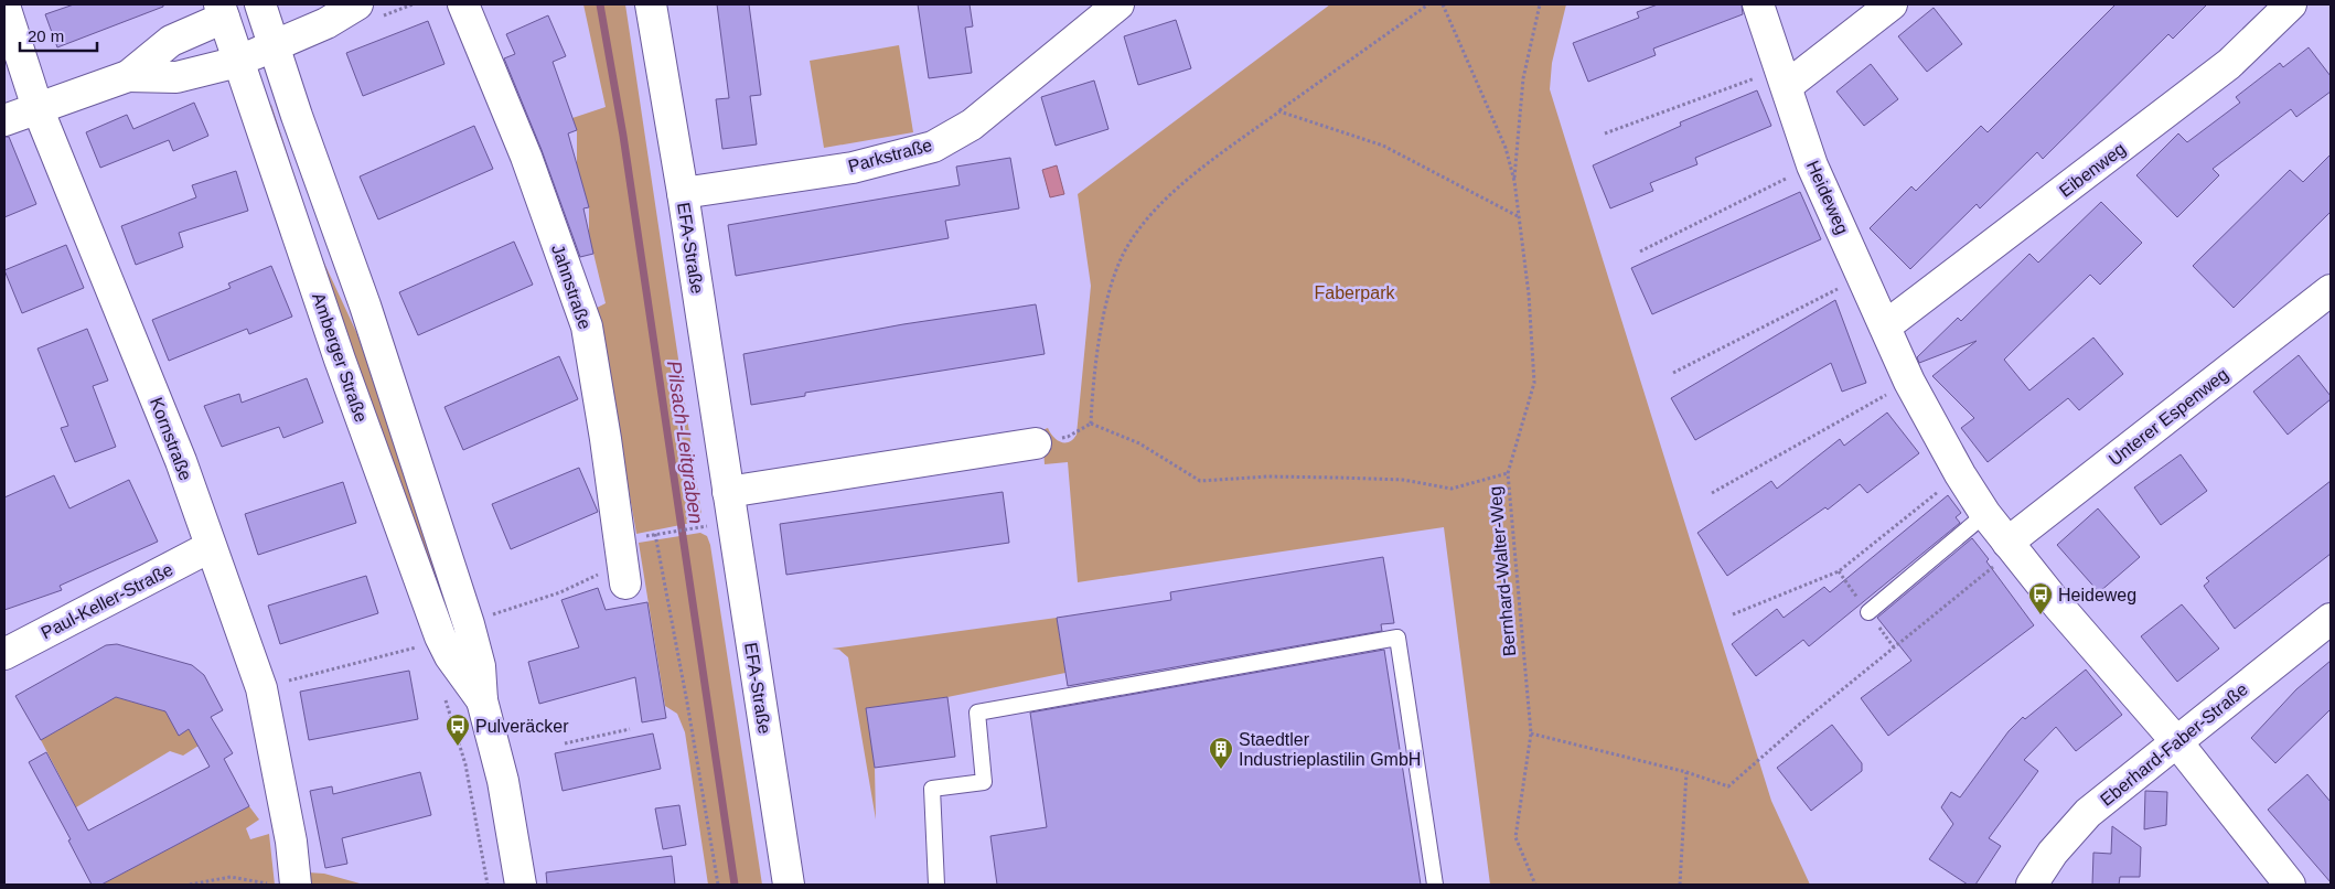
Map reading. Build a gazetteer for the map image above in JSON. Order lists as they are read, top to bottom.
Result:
{
  "streets": {
    "street": [
      "Parkstraße",
      "Eibenweg",
      "Heideweg",
      "EFA-Straße",
      "Jahnstraße",
      "Amberger Straße",
      "Unterer Espenweg",
      "Kornstraße",
      "Paul-Keller-Straße",
      "Eberhard-Faber-Straße"
    ],
    "path": ["Bernhard-Walter-Weg"]
  },
  "crossings": [
    ["Parkstraße", "EFA-Straße"],
    ["Eibenweg", "Heideweg"],
    ["Heideweg", "Unterer Espenweg"],
    ["Heideweg", "Eberhard-Faber-Straße"],
    ["Kornstraße", "Paul-Keller-Straße"]
  ],
  "water": ["Pilsach-Leitgraben"],
  "parks": ["Faberpark"],
  "places": {
    "bus stop": ["Heideweg", "Pulveräcker"],
    "building": ["Staedtler Industrieplastilin GmbH"]
  },
  "scale_bar": "20 m"
}
